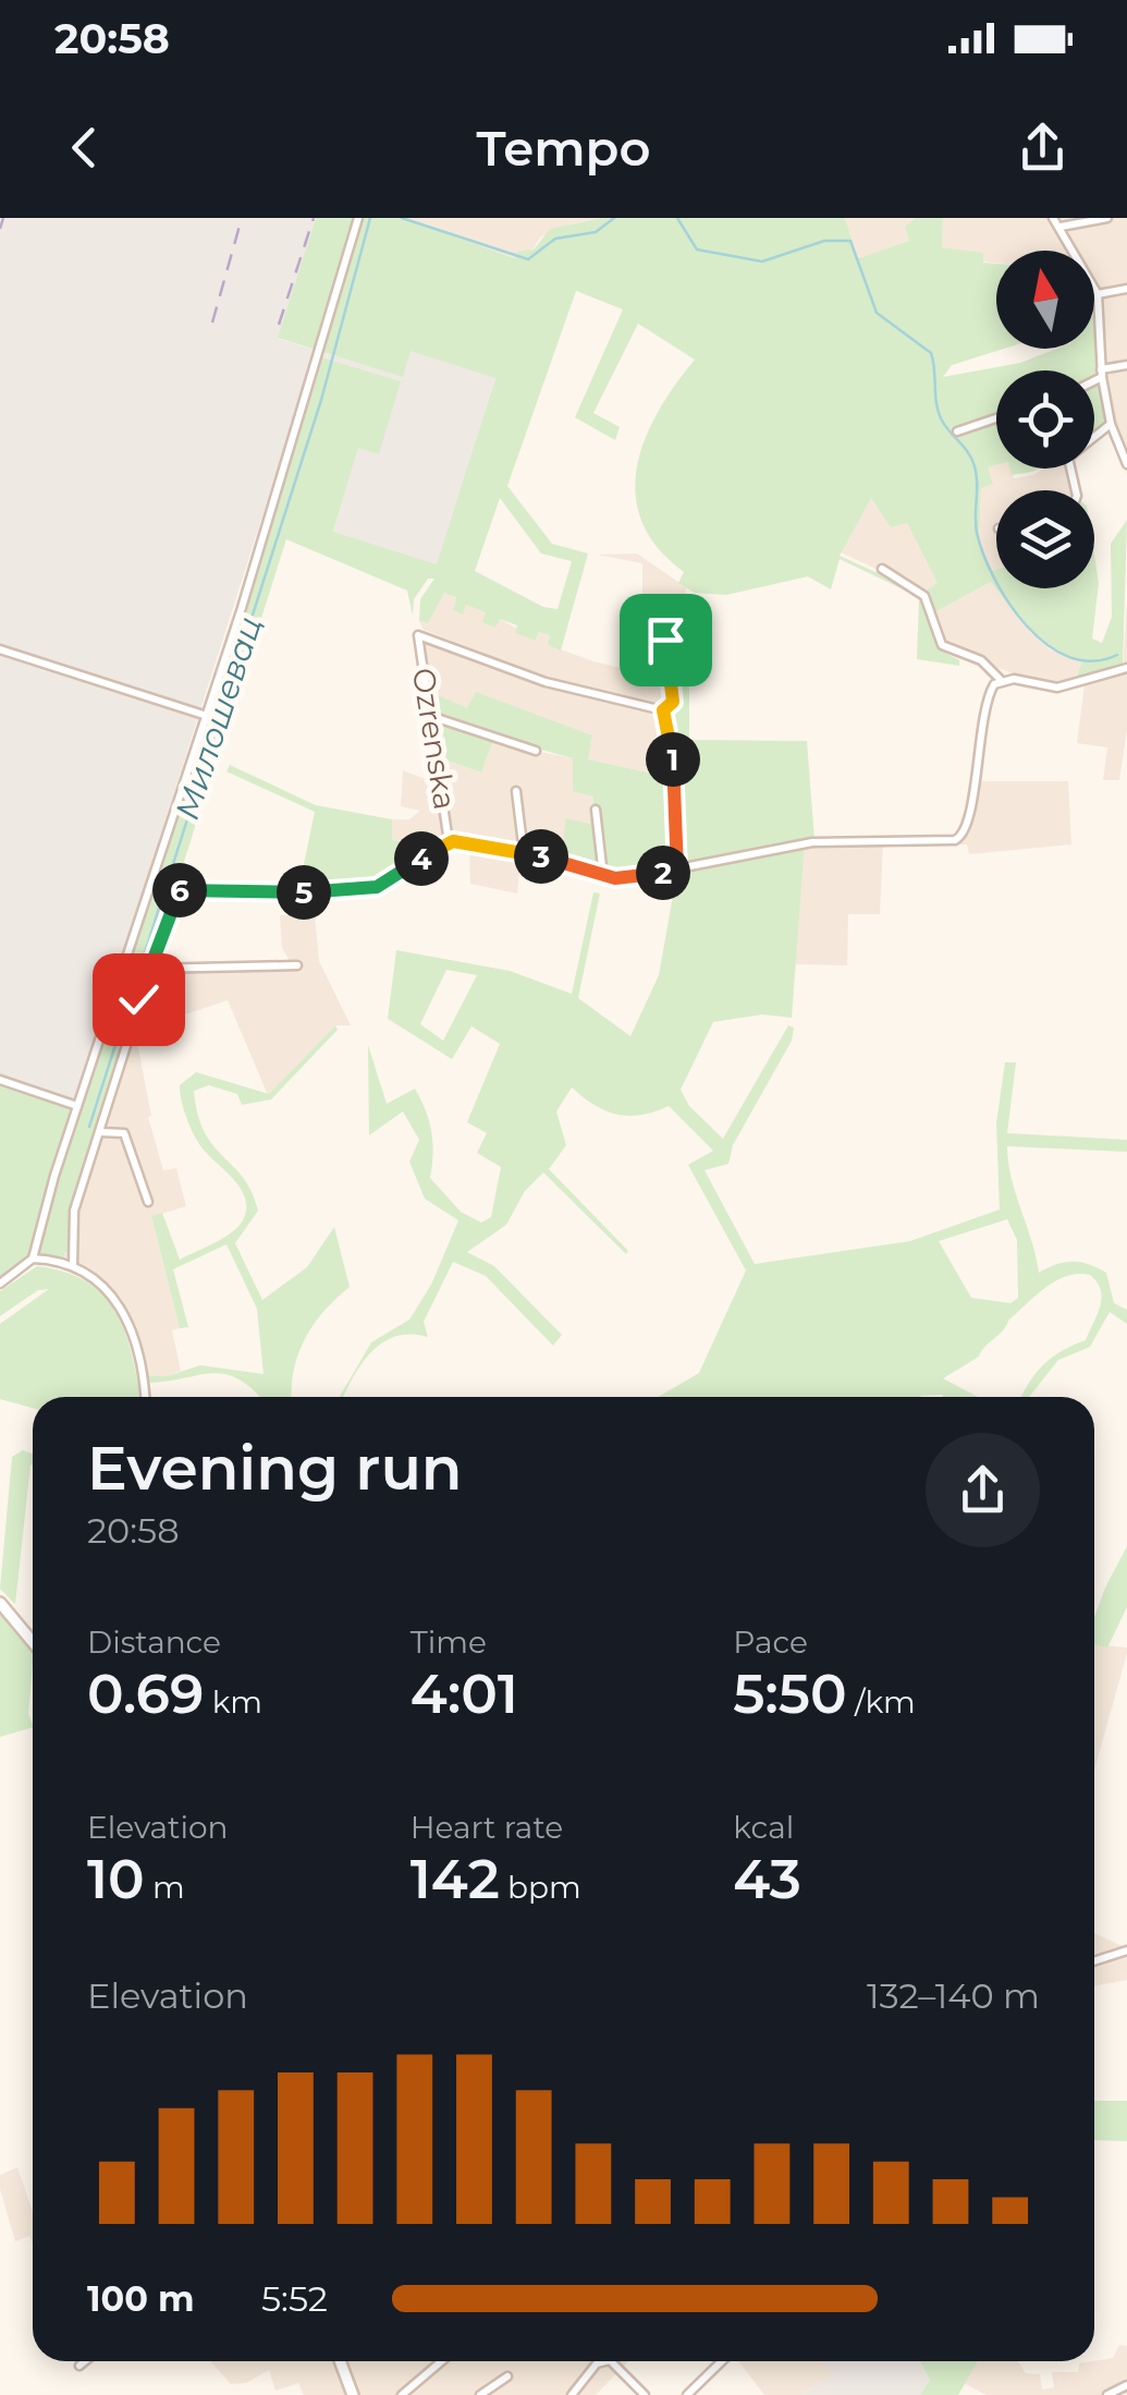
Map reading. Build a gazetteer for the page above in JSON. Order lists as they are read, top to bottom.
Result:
{
  "streets": {
    "street": ["Ozrenska"]
  },
  "water": ["Милошевац"],
  "north": "top",
  "page": {
    "status": "20:58",
    "header": "Tempo",
    "pins": [
      "1",
      "3",
      "4",
      "2",
      "6",
      "5"
    ],
    "heading": ["Evening run", "20:58"],
    "stats": [
      ["Distance", "0.69 km"],
      ["Time", "4:01"],
      ["Pace", "5:50 /km"],
      ["Elevation", "10 m"],
      ["Heart rate", "142 bpm"],
      ["kcal", "43"]
    ],
    "chart": ["Elevation", "132–140 m"],
    "list": [
      {
        "name": "100 m",
        "note": "5:52"
      }
    ]
  }
}
